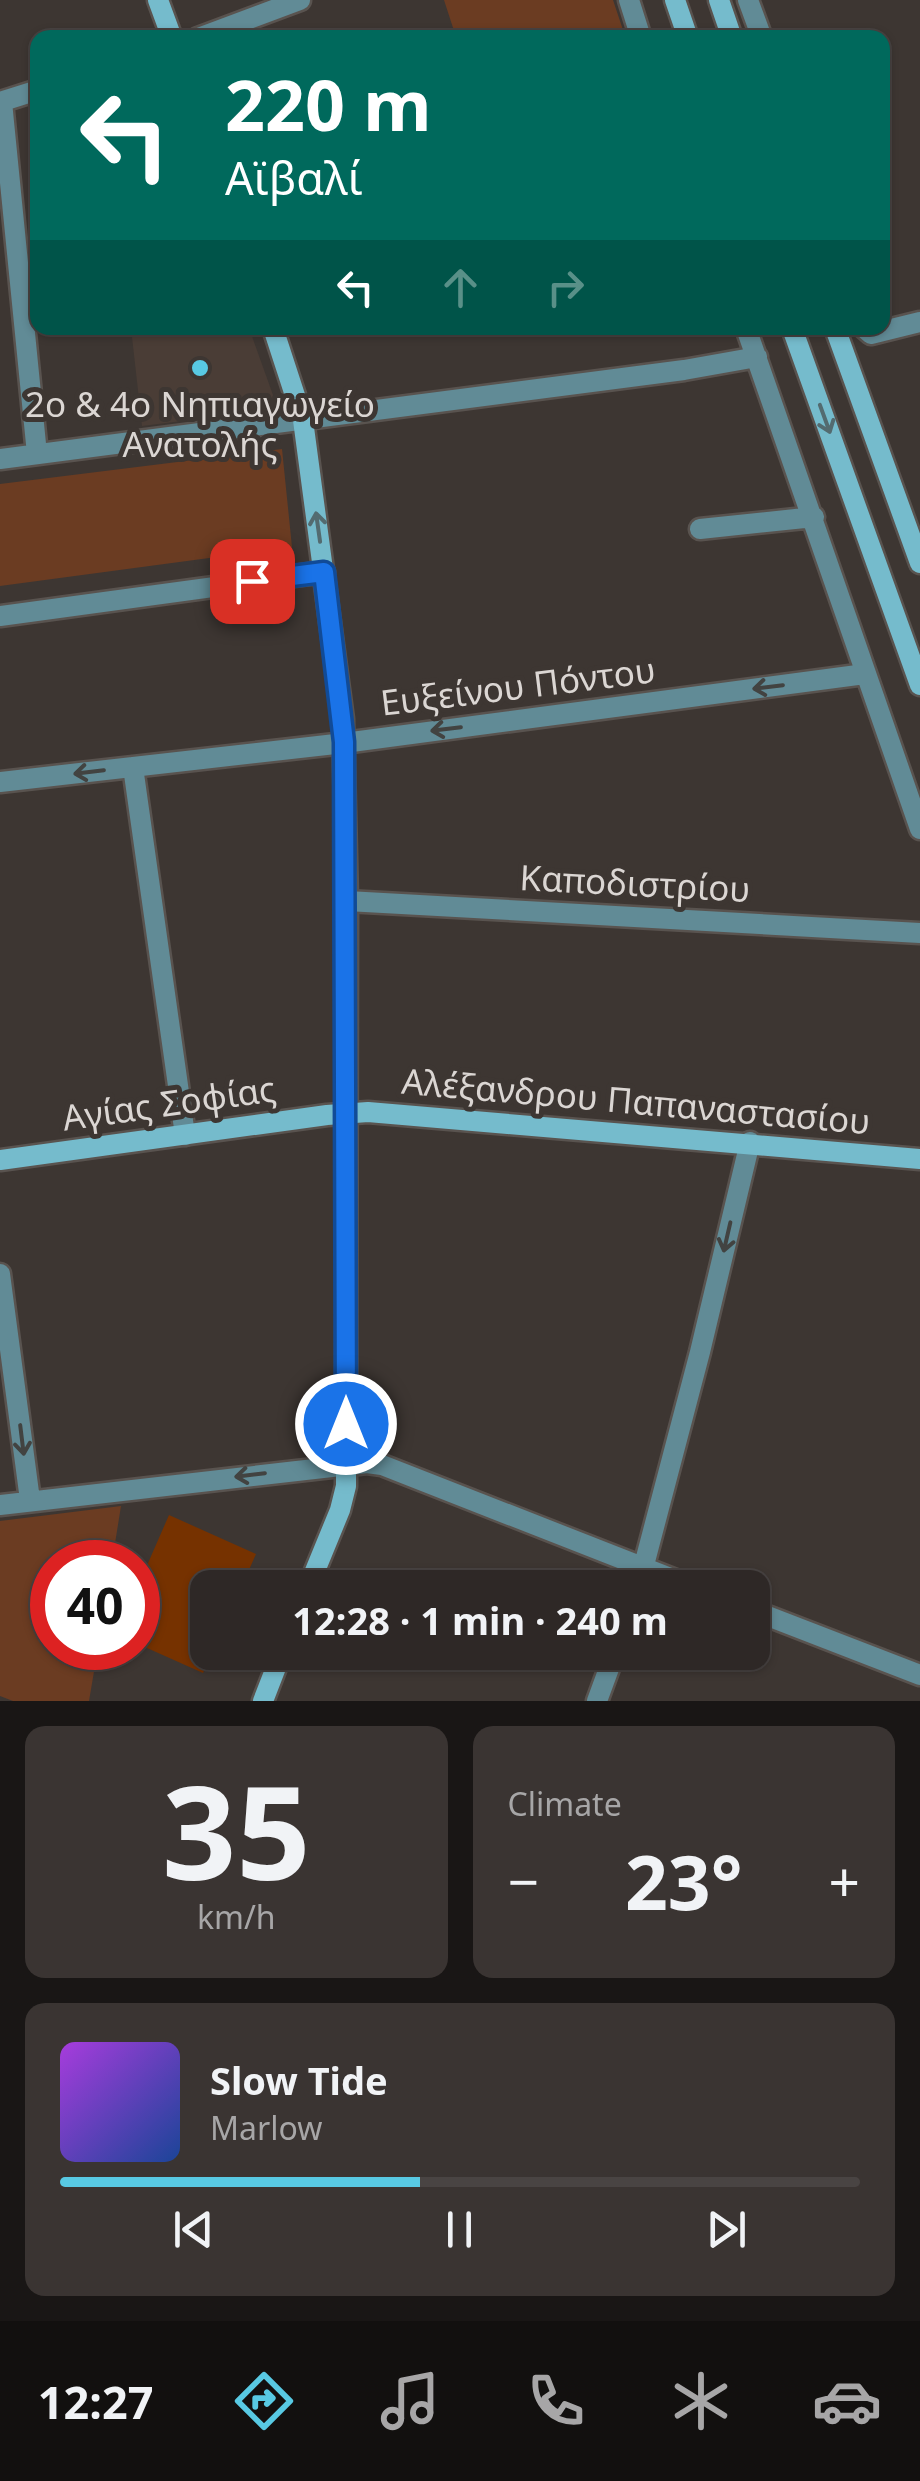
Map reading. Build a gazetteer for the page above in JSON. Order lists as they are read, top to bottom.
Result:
{
  "streets": {
    "street": [
      "Ευξείνου Πόντου",
      "Καποδιστρίου",
      "Αλέξανδρου Παπαναστασίου",
      "Αγίας Σοφίας"
    ]
  },
  "crossings": [
    ["Αλέξανδρου Παπαναστασίου", "Αγίας Σοφίας"]
  ],
  "places": ["2ο & 4ο Νηπιαγωγείο Ανατολής"],
  "page": {
    "turn": ["220 m", "Αϊβαλί"],
    "limit": "40",
    "trip": "12:28 · 1 min · 240 m",
    "tile": [
      ["35", "km/h"],
      "Climate"
    ],
    "heat": ["−", "23°", "+"],
    "song": ["Slow Tide", "Marlow"],
    "tabs": "12:27"
  }
}
